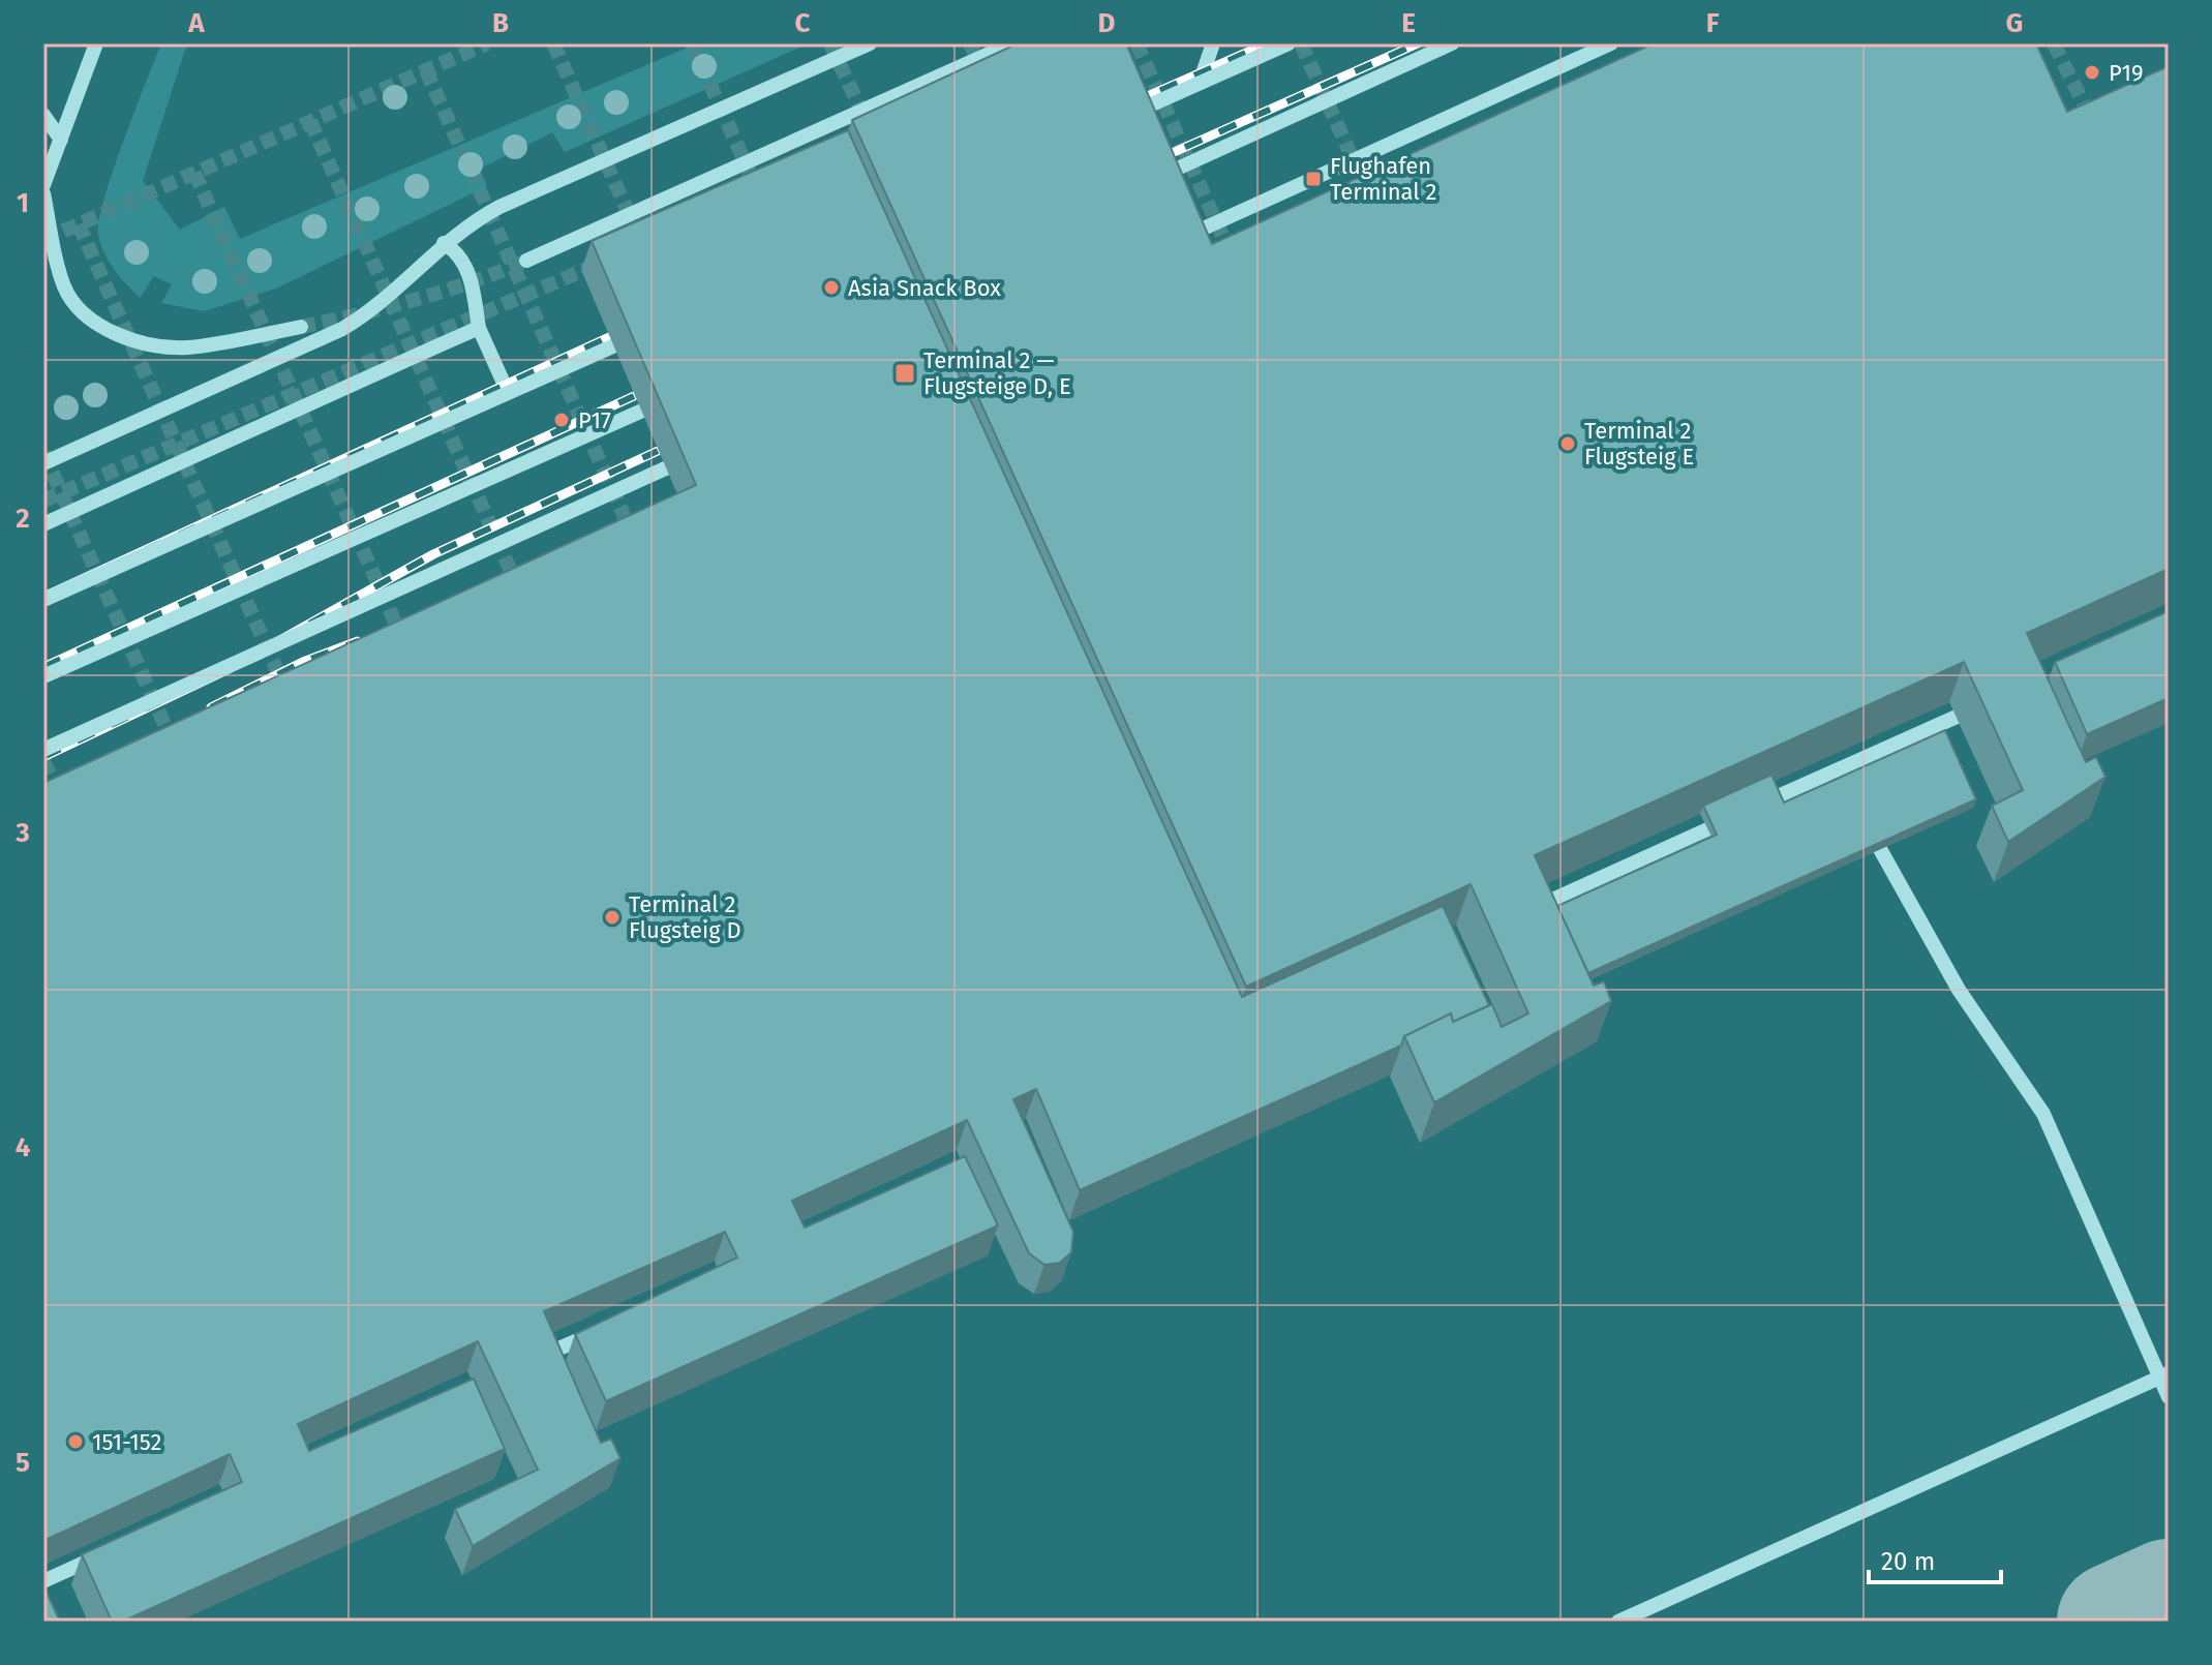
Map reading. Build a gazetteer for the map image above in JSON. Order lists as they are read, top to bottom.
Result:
{
  "places": {
    "other": [
      "P19",
      "Asia Snack Box",
      "P17",
      "Terminal 2 Flugsteig E",
      "Terminal 2 Flugsteig D",
      "151-152"
    ],
    "transit": ["Flughafen Terminal 2", "Terminal 2 — Flugsteige D, E"]
  },
  "scale_bar": "20 m",
  "grid": {
    "columns": [
      "A",
      "B",
      "C",
      "D",
      "E",
      "F",
      "G"
    ],
    "rows": [
      "1",
      "2",
      "3",
      "4",
      "5"
    ]
  }
}
